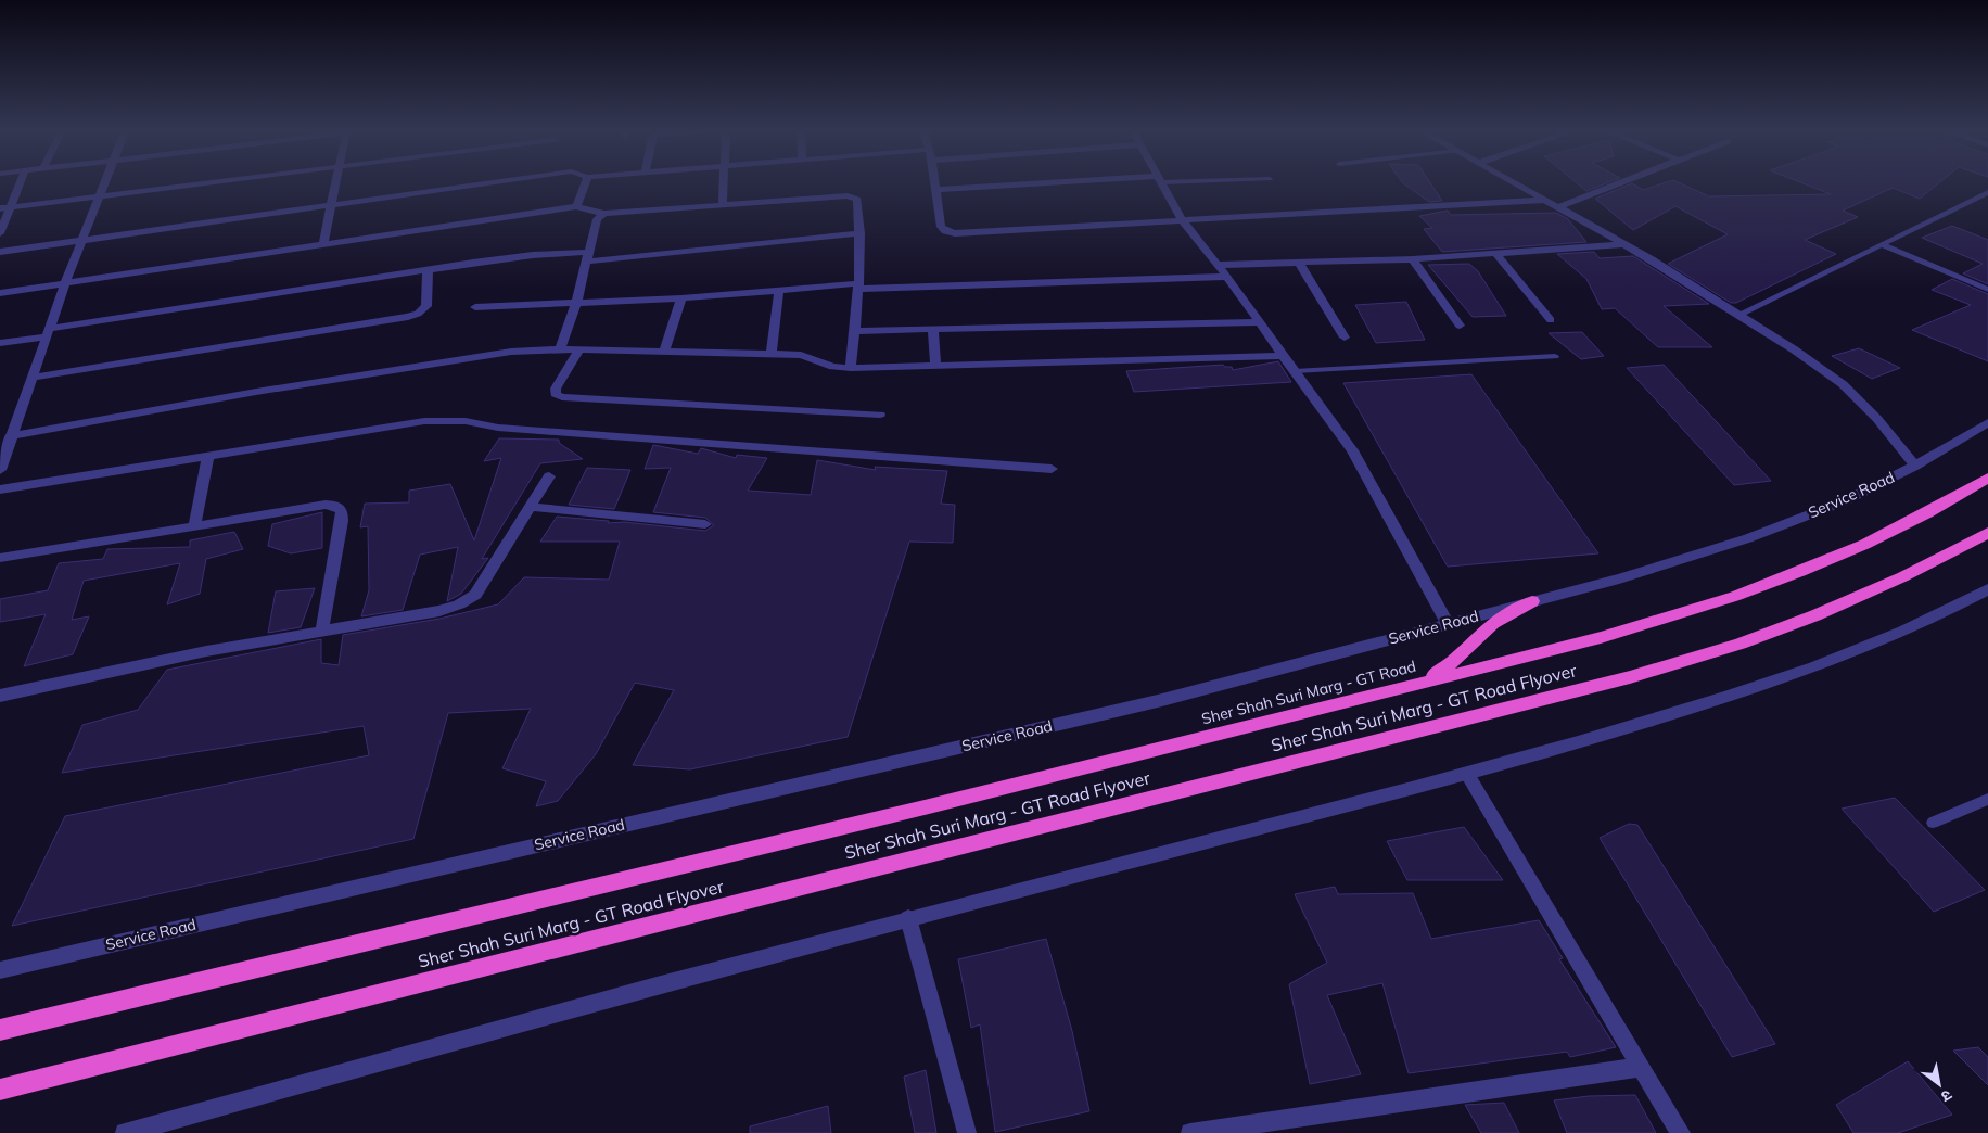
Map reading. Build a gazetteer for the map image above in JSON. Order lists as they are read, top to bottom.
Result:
{
  "streets": {
    "highway": ["Sher Shah Suri Marg - GT Road", "Sher Shah Suri Marg - GT Road Flyover"],
    "street": ["Service Road"]
  },
  "crossings": [
    ["Sher Shah Suri Marg - GT Road", "Sher Shah Suri Marg - GT Road Flyover"]
  ],
  "north": "bottom right"
}
